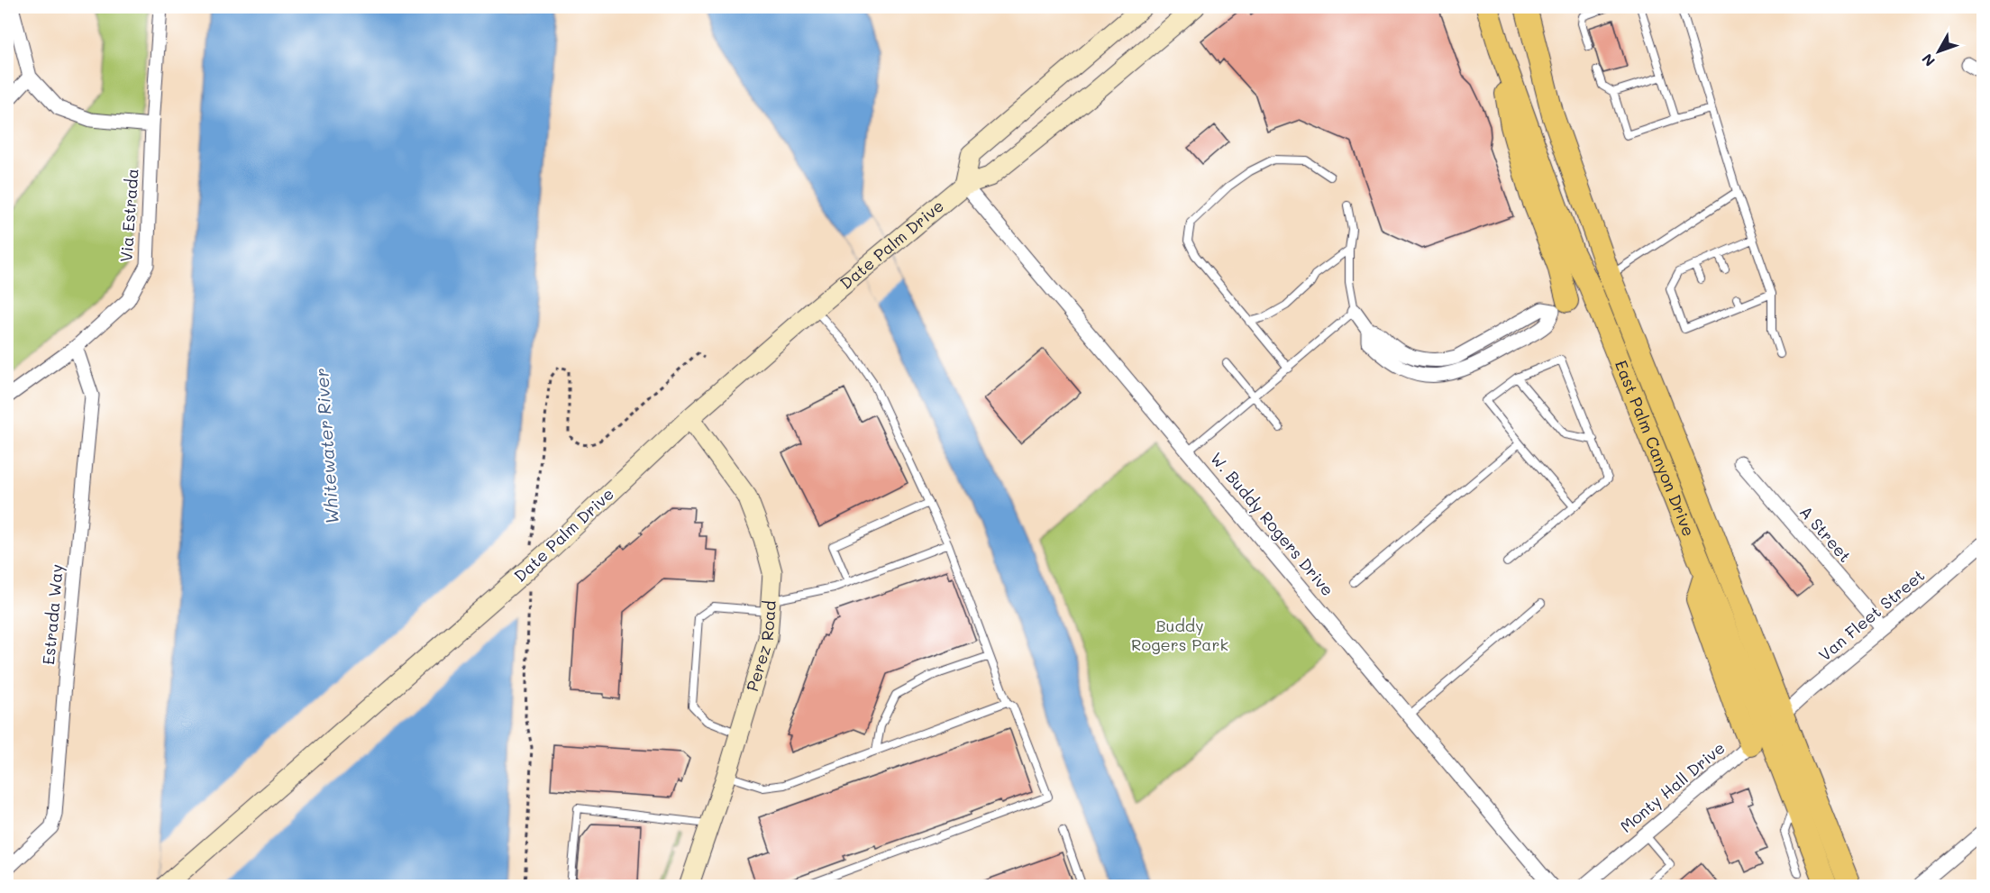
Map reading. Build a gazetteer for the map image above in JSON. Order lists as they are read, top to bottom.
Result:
{
  "streets": {
    "main road": ["Date Palm Drive", "East Palm Canyon Drive", "Perez Road"],
    "street": [
      "Via Estrada",
      "W. Buddy Rogers Drive",
      "A Street",
      "Estrada Way",
      "Van Fleet Street",
      "Monty Hall Drive"
    ]
  },
  "crossings": [
    ["Via Estrada", "Estrada Way"],
    ["Date Palm Drive", "W. Buddy Rogers Drive"],
    ["Date Palm Drive", "Perez Road"],
    ["East Palm Canyon Drive", "Van Fleet Street"],
    ["East Palm Canyon Drive", "Monty Hall Drive"],
    ["A Street", "Van Fleet Street"],
    ["Van Fleet Street", "Monty Hall Drive"]
  ],
  "water": ["Whitewater River"],
  "parks": ["Buddy Rogers Park"],
  "north": "bottom left"
}
